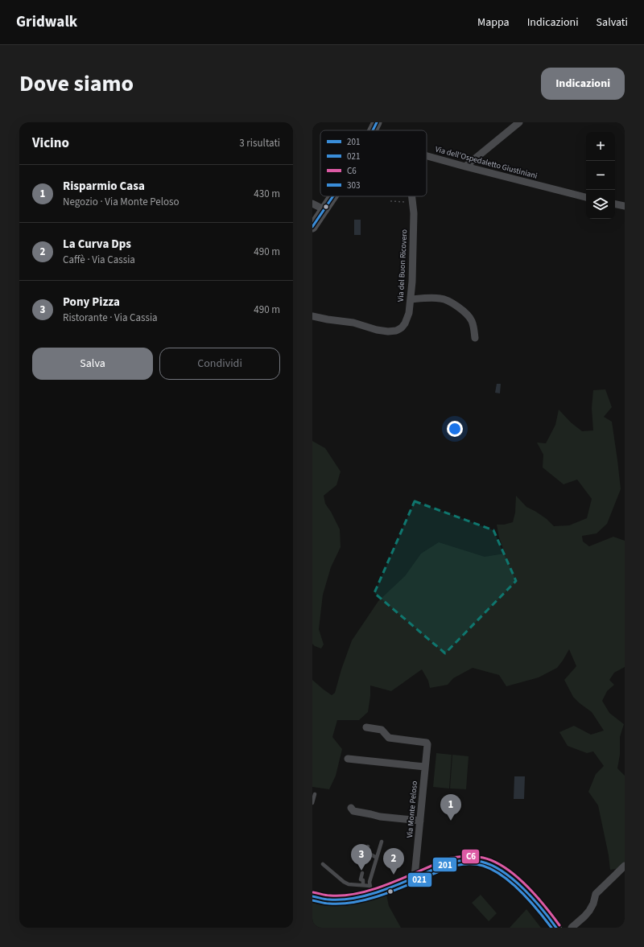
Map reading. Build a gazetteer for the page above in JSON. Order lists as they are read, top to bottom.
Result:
{
  "streets": {
    "street": ["Via dell'Ospedaletto Giustiniani", "Via del Buon Ricovero", "Via Monte Peloso"]
  },
  "lines": [
    "transit line 303",
    "transit line C6",
    "transit line 201",
    "transit line 021"
  ],
  "legend": [
    "201",
    "021",
    "C6",
    "303"
  ],
  "page": {
    "header": "Gridwalk",
    "nav": ["Mappa", "Indicazioni", "Salvati"],
    "title": "Dove siamo",
    "buttons": [
      "Indicazioni",
      ["Salva", "Condividi"]
    ],
    "heading": ["Vicino", "3 risultati"],
    "map_buttons": ["+", "−"],
    "list": [
      {
        "mark": "1",
        "name": "Risparmio Casa",
        "note": "Negozio · Via Monte Peloso",
        "value": "430 m"
      },
      {
        "mark": "2",
        "name": "La Curva Dps",
        "note": "Caffè · Via Cassia",
        "value": "490 m"
      },
      {
        "mark": "3",
        "name": "Pony Pizza",
        "note": "Ristorante · Via Cassia",
        "value": "490 m"
      }
    ],
    "pins": ["1", "3", "2"]
  }
}
